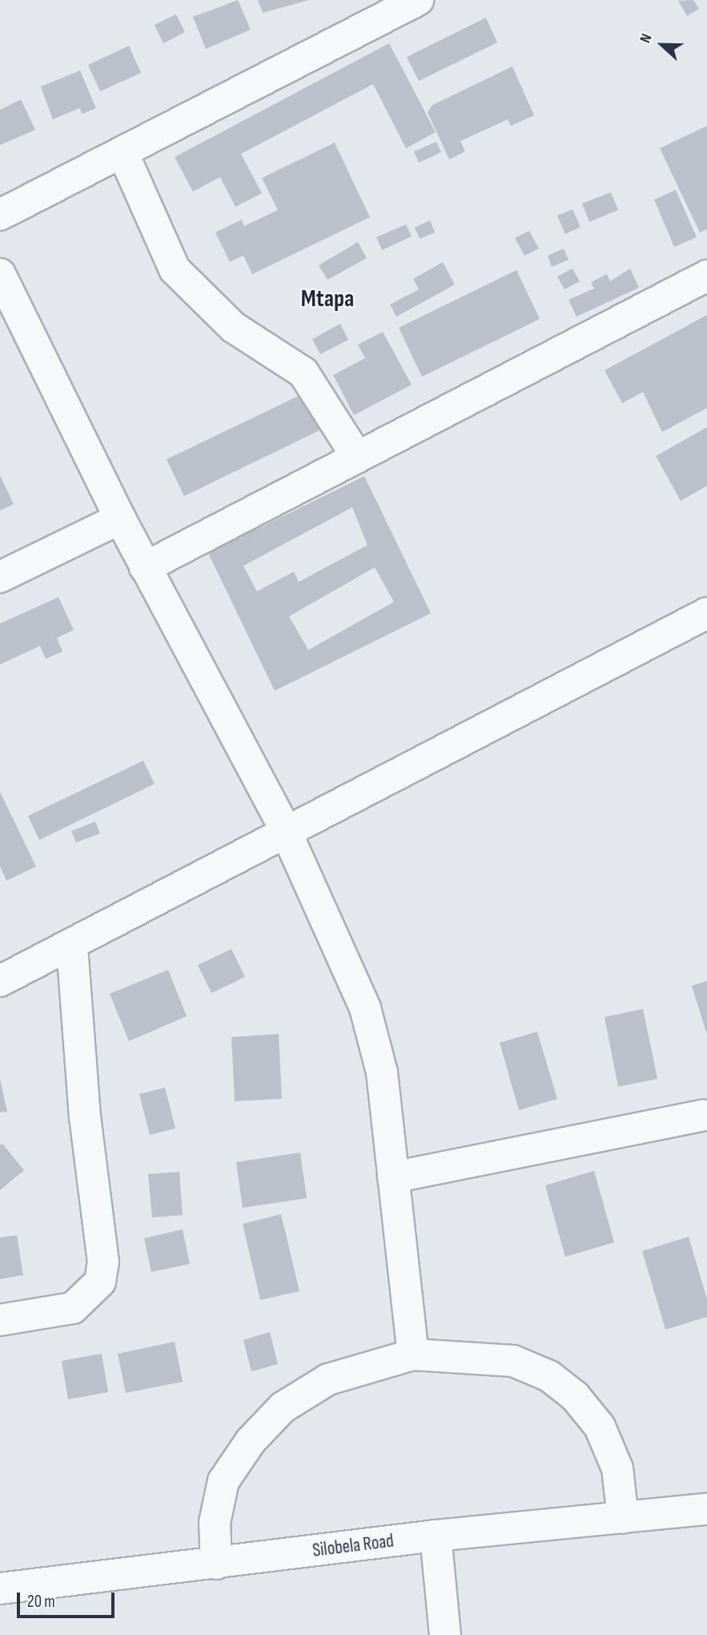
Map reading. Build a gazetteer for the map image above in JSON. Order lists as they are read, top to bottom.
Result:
{
  "streets": {
    "street": ["Silobela Road"]
  },
  "districts": ["Mtapa"],
  "scale_bar": "20 m",
  "north": "left"
}
